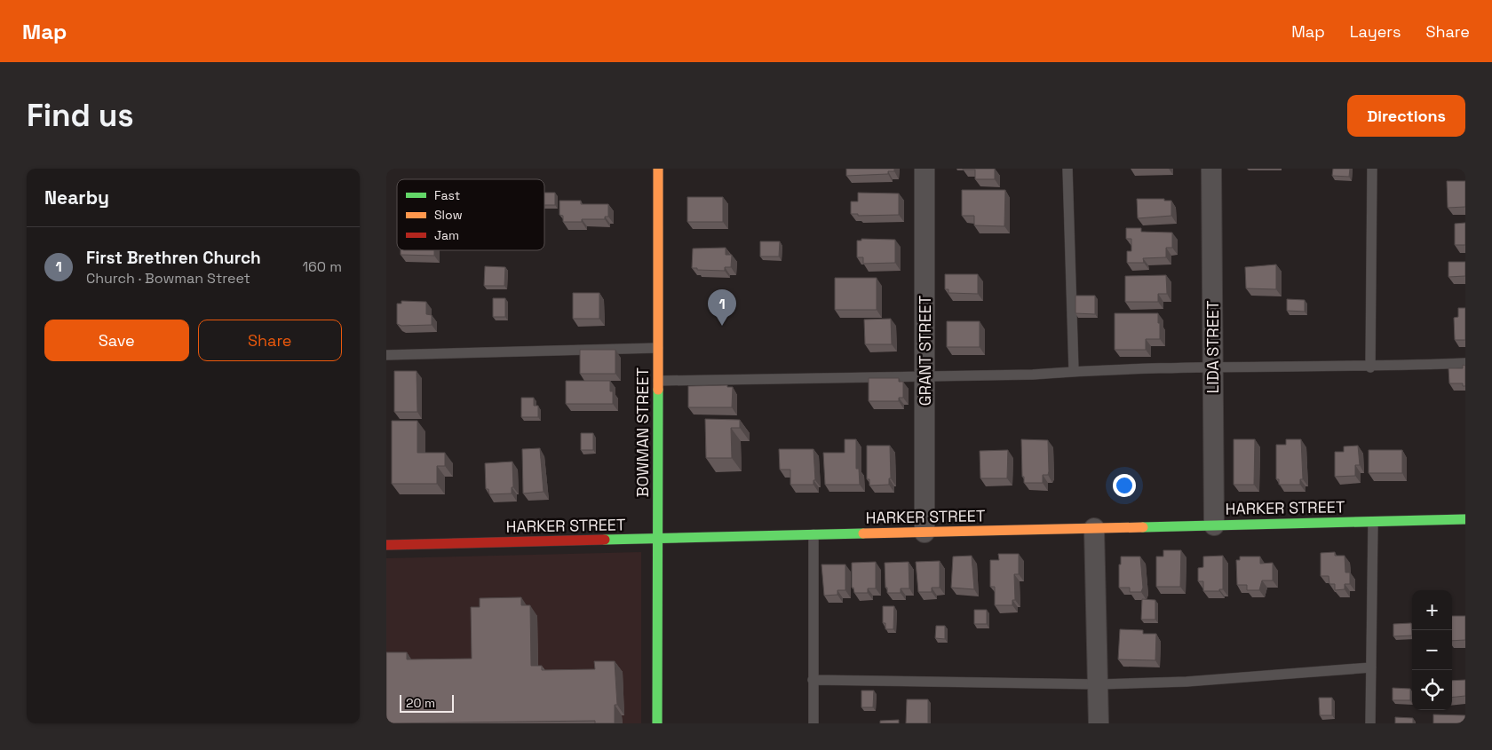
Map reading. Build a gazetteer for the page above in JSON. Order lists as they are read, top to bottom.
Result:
{
  "streets": {
    "street": [
      "LIDA STREET",
      "GRANT STREET",
      "BOWMAN STREET",
      "HARKER STREET"
    ]
  },
  "crossings": [
    ["LIDA STREET", "HARKER STREET"],
    ["GRANT STREET", "HARKER STREET"],
    ["BOWMAN STREET", "HARKER STREET"]
  ],
  "legend": ["Fast", "Slow", "Jam"],
  "scale_bar": "20 m",
  "page": {
    "header": "Map",
    "nav": ["Map", "Layers", "Share"],
    "buttons": [
      "Directions",
      ["Save", "Share"]
    ],
    "title": "Find us",
    "heading": "Nearby",
    "list": [
      {
        "mark": "1",
        "name": "First Brethren Church",
        "note": "Church · Bowman Street",
        "value": "160 m"
      }
    ],
    "pins": "1",
    "map_buttons": ["+", "−"],
    "scale": "20 m"
  }
}
